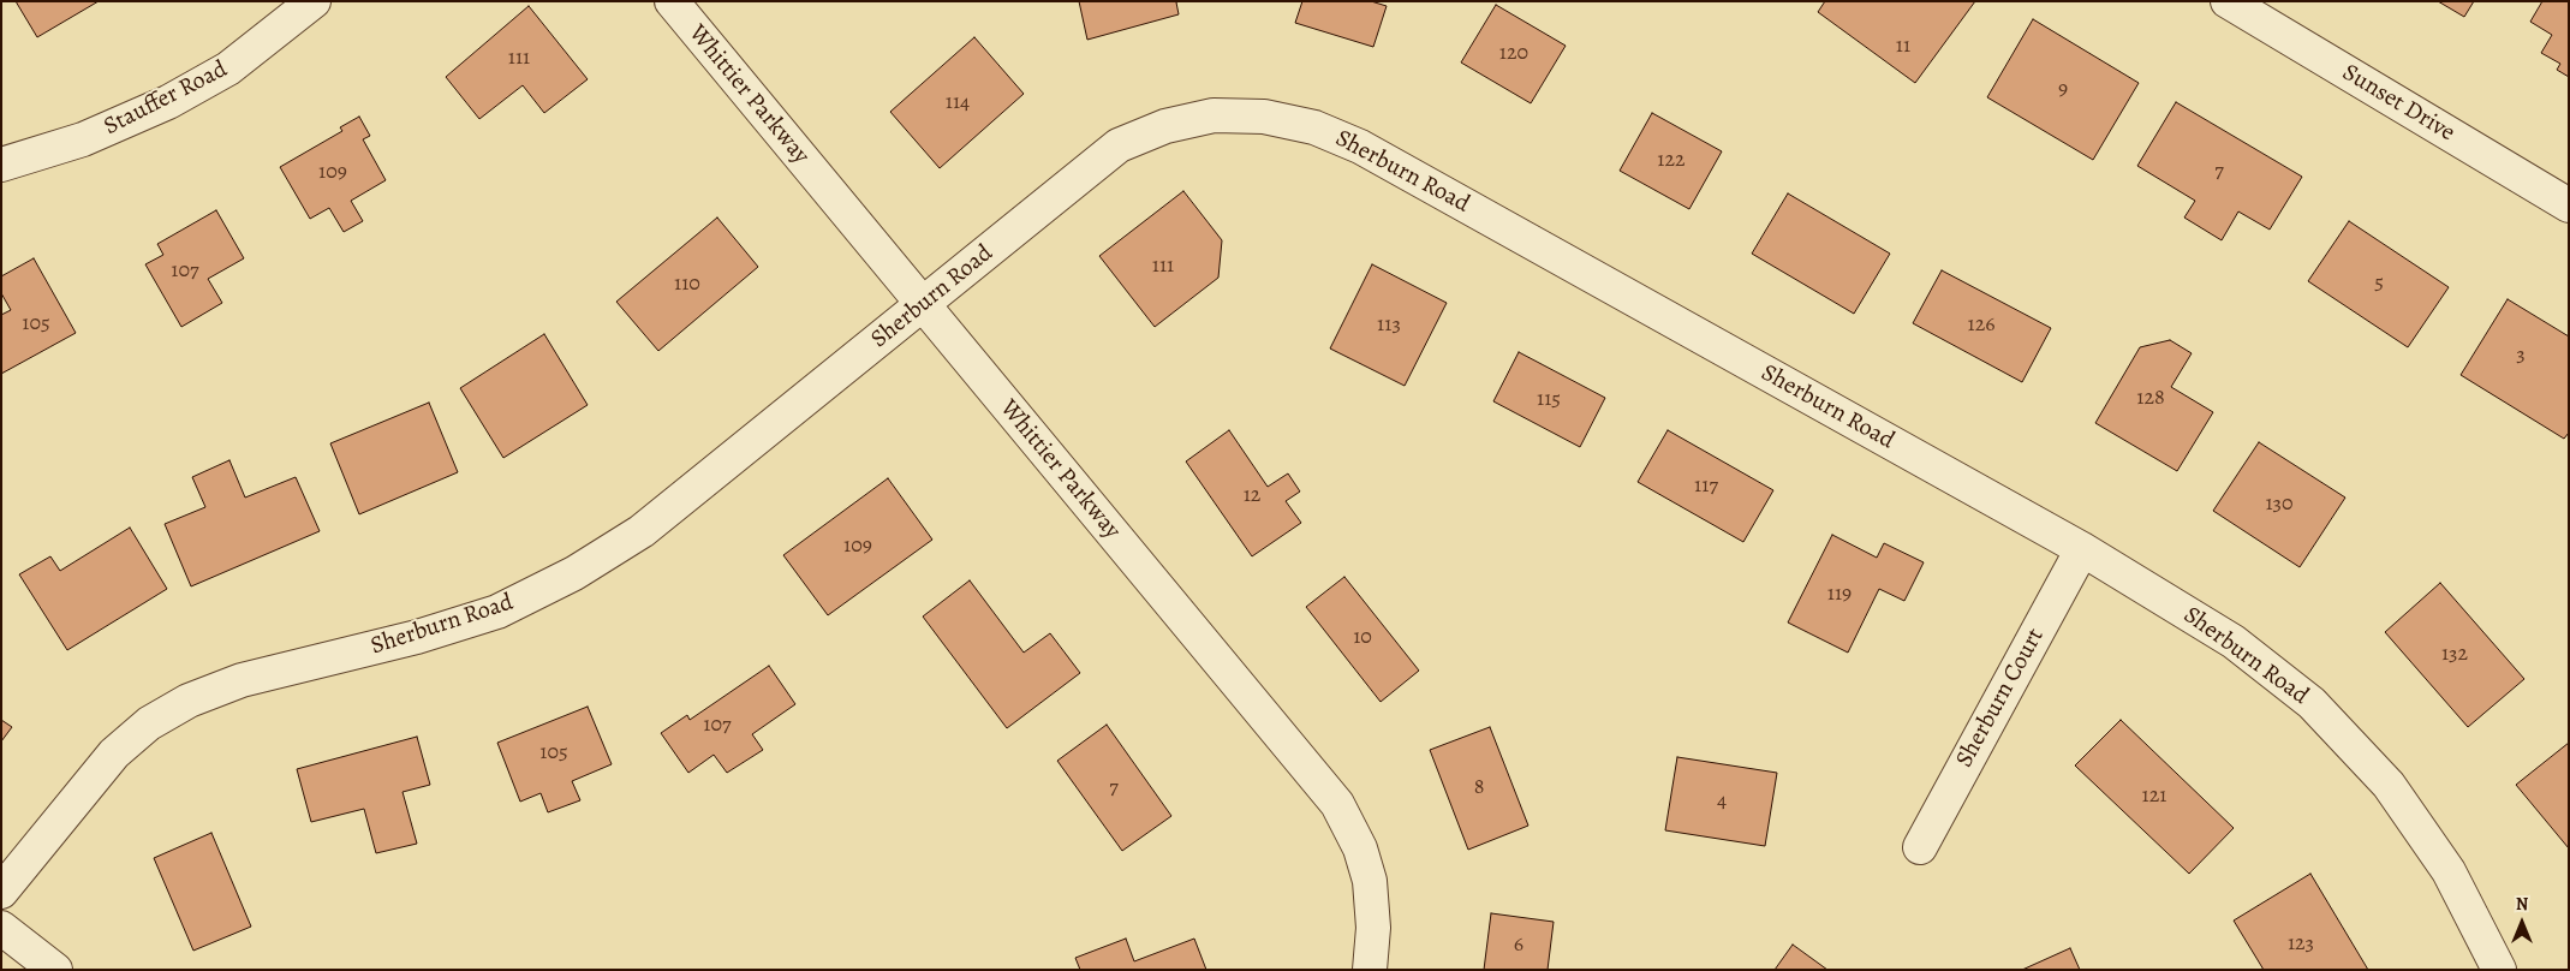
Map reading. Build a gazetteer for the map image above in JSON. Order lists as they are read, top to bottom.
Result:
{
  "streets": {
    "street": [
      "Whittier Parkway",
      "Stauffer Road",
      "Sunset Drive",
      "Sherburn Road",
      "Sherburn Court"
    ]
  },
  "crossings": [
    ["Whittier Parkway", "Sherburn Road"],
    ["Sherburn Road", "Sherburn Court"]
  ],
  "house_numbers": [
    "11",
    "120",
    "111",
    "9",
    "114",
    "122",
    "7",
    "109",
    "111",
    "107",
    "5",
    "110",
    "105",
    "113",
    "126",
    "3",
    "128",
    "115",
    "117",
    "12",
    "130",
    "109",
    "119",
    "10",
    "132",
    "107",
    "105",
    "7",
    "8",
    "121",
    "4",
    "123",
    "6"
  ],
  "north": "top"
}
